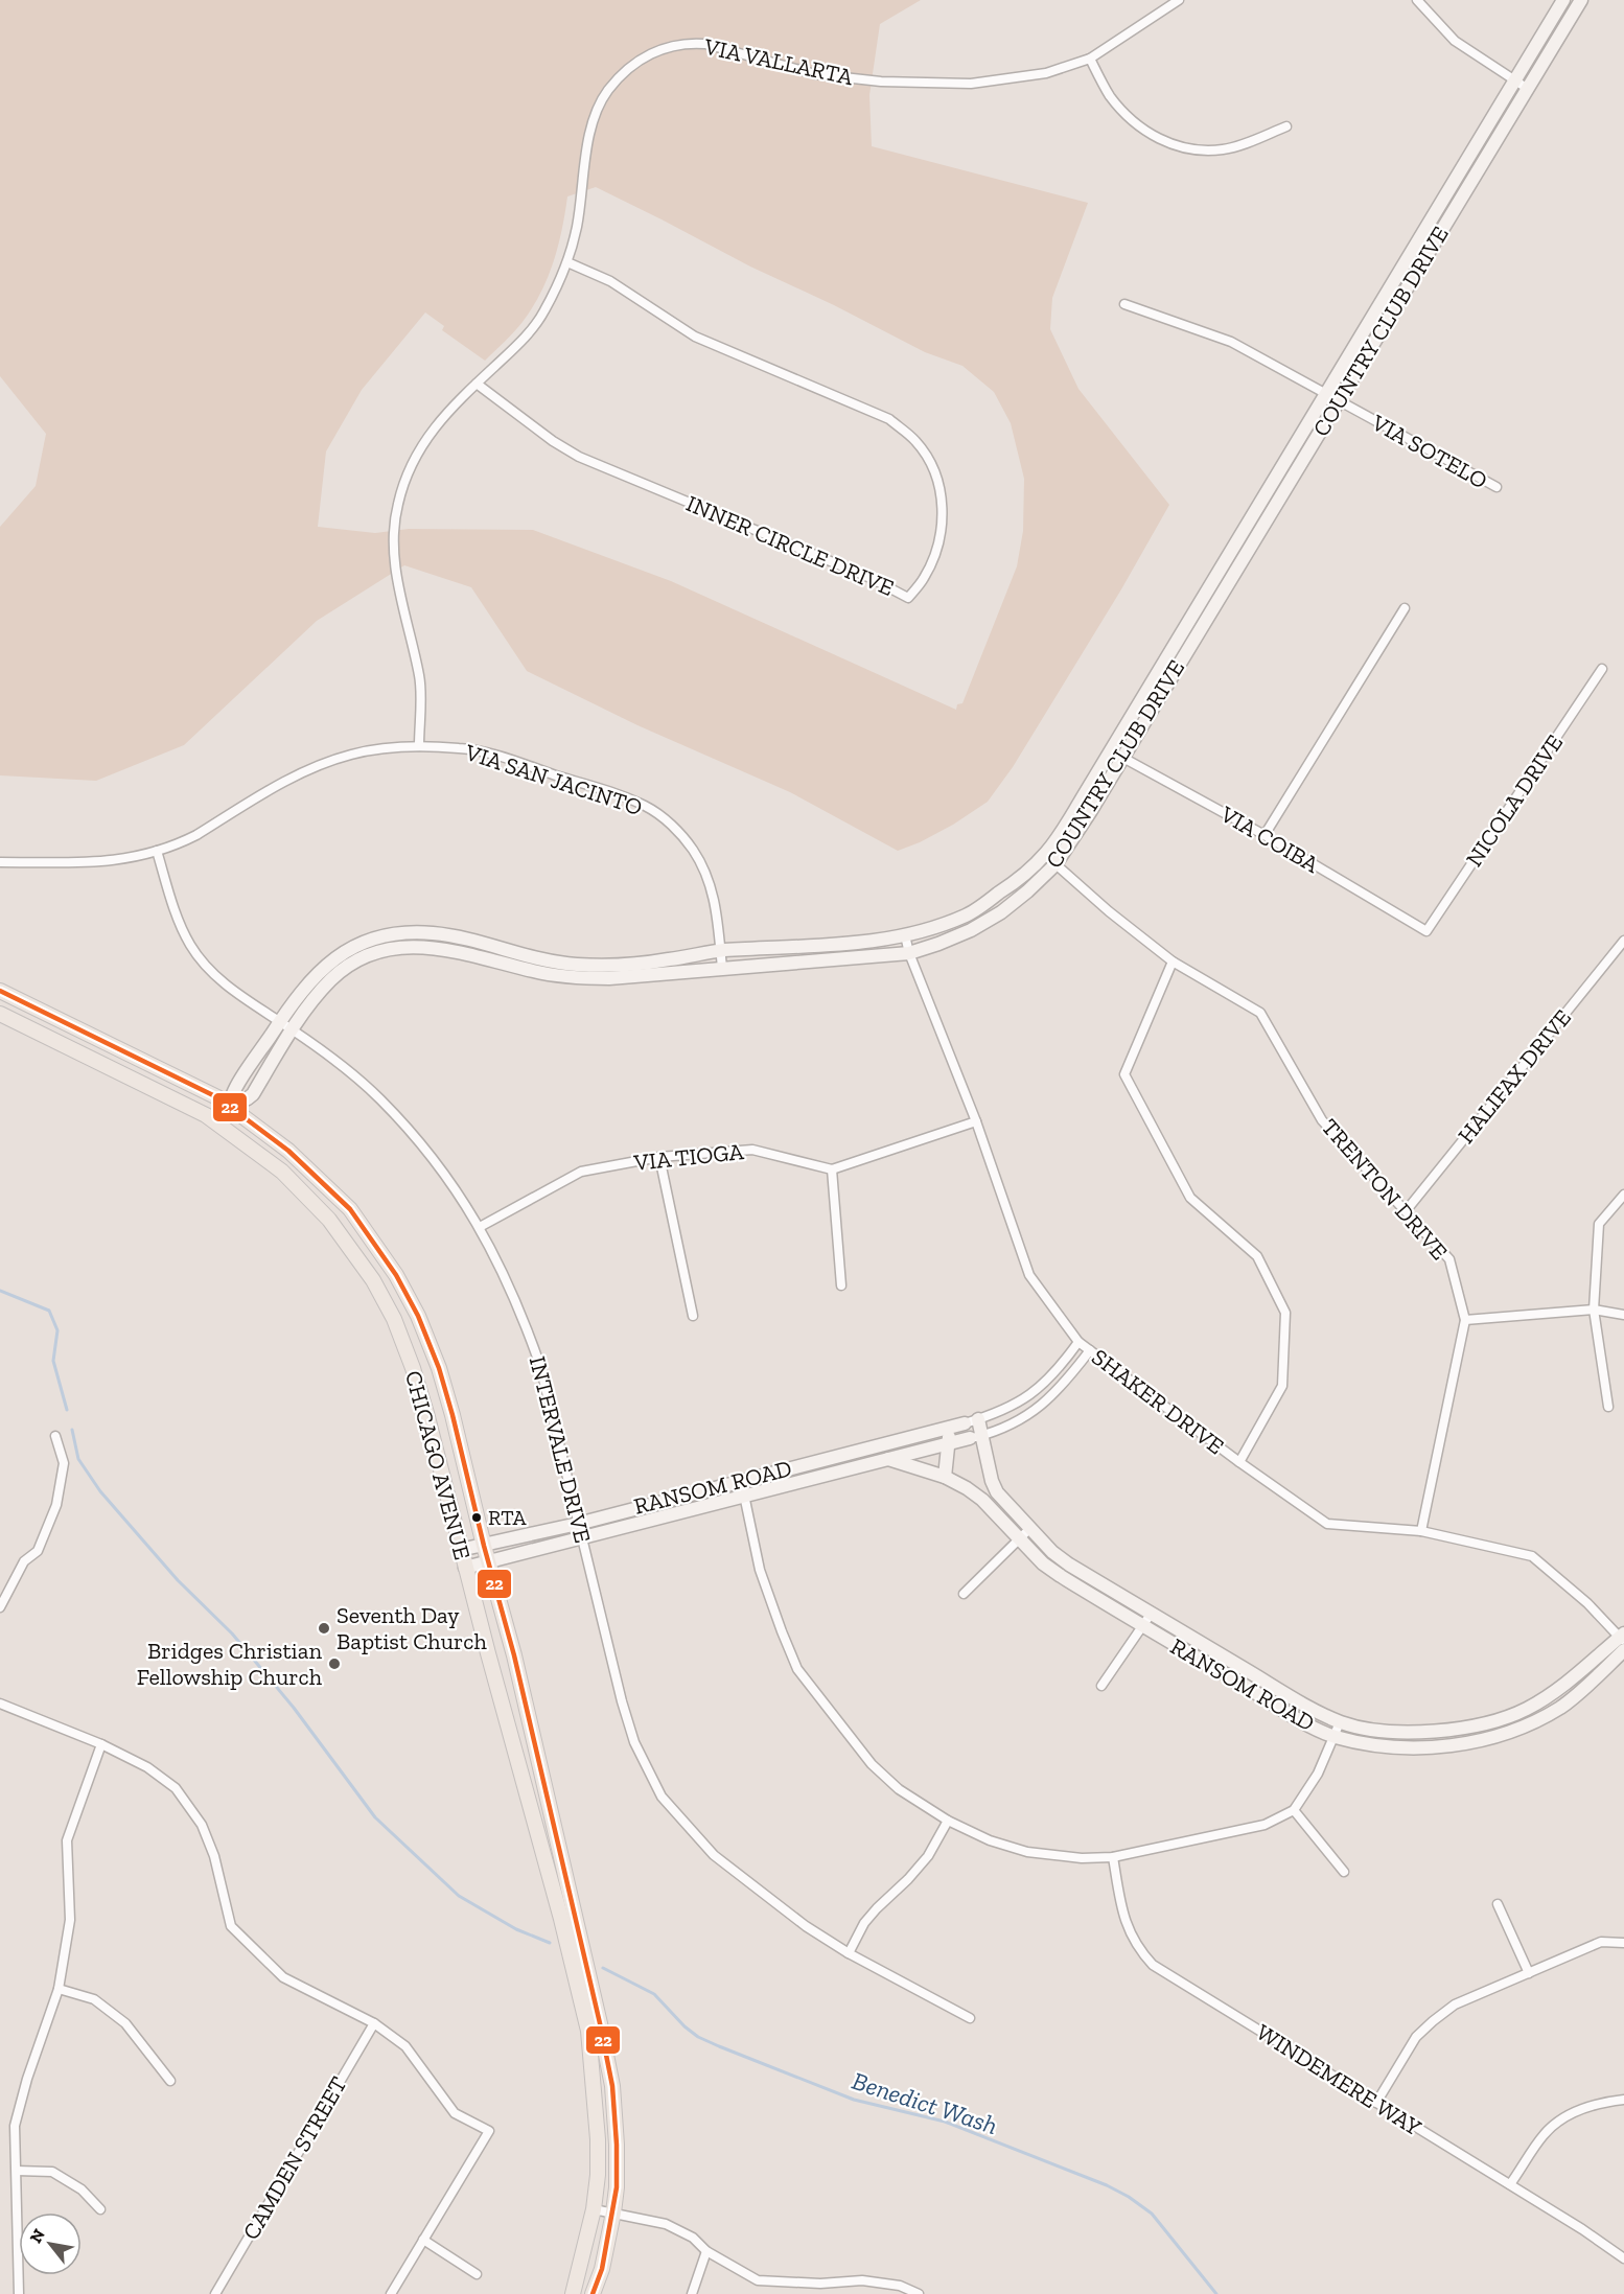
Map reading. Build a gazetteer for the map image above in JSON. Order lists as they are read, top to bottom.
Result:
{
  "streets": {
    "main road": ["CHICAGO AVENUE"],
    "street": [
      "VIA VALLARTA",
      "COUNTRY CLUB DRIVE",
      "VIA SOTELO",
      "INNER CIRCLE DRIVE",
      "VIA SAN JACINTO",
      "NICOLA DRIVE",
      "VIA COIBA",
      "HALIFAX DRIVE",
      "VIA TIOGA",
      "TRENTON DRIVE",
      "SHAKER DRIVE",
      "INTERVALE DRIVE",
      "RANSOM ROAD",
      "WINDEMERE WAY",
      "CAMDEN STREET"
    ]
  },
  "crossings": [
    ["VIA VALLARTA", "INNER CIRCLE DRIVE"],
    ["VIA VALLARTA", "VIA SAN JACINTO"],
    ["COUNTRY CLUB DRIVE", "VIA SOTELO"],
    ["COUNTRY CLUB DRIVE", "VIA SAN JACINTO"],
    ["COUNTRY CLUB DRIVE", "VIA COIBA"],
    ["COUNTRY CLUB DRIVE", "TRENTON DRIVE"],
    ["COUNTRY CLUB DRIVE", "SHAKER DRIVE"],
    ["COUNTRY CLUB DRIVE", "INTERVALE DRIVE"],
    ["COUNTRY CLUB DRIVE", "CHICAGO AVENUE"],
    ["VIA SAN JACINTO", "INTERVALE DRIVE"],
    ["NICOLA DRIVE", "VIA COIBA"],
    ["HALIFAX DRIVE", "TRENTON DRIVE"],
    ["VIA TIOGA", "INTERVALE DRIVE"],
    ["TRENTON DRIVE", "SHAKER DRIVE"],
    ["SHAKER DRIVE", "RANSOM ROAD"],
    ["INTERVALE DRIVE", "RANSOM ROAD"],
    ["CHICAGO AVENUE", "RANSOM ROAD"]
  ],
  "water": ["Benedict Wash"],
  "places": ["RTA", "Seventh Day Baptist Church", "Bridges Christian Fellowship Church"],
  "lines": ["transit line 22"],
  "north": "top left"
}
